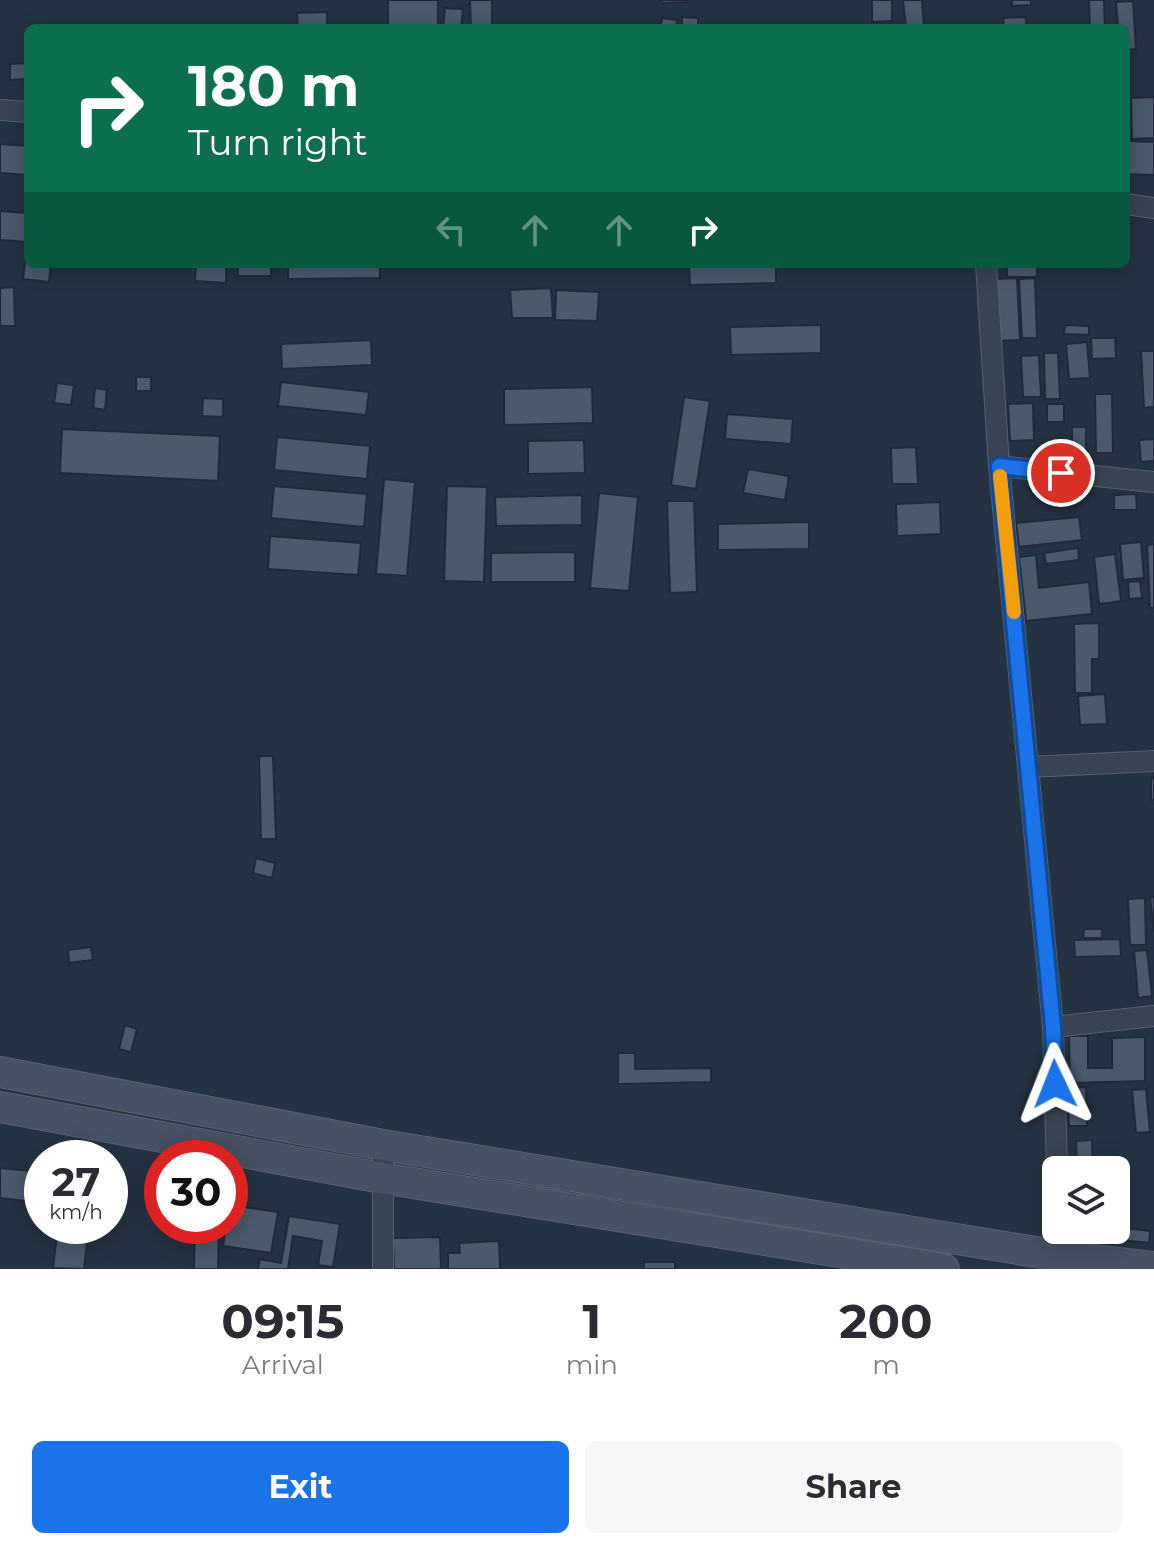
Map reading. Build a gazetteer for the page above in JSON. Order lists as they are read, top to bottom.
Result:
{
  "page": {
    "turn": ["180 m", "Turn right"],
    "speed": "27 km/h",
    "limit": "30",
    "eta": [
      "09:15",
      "Arrival",
      "1",
      "min",
      "200",
      "m"
    ],
    "buttons": ["Exit", "Share"]
  }
}
